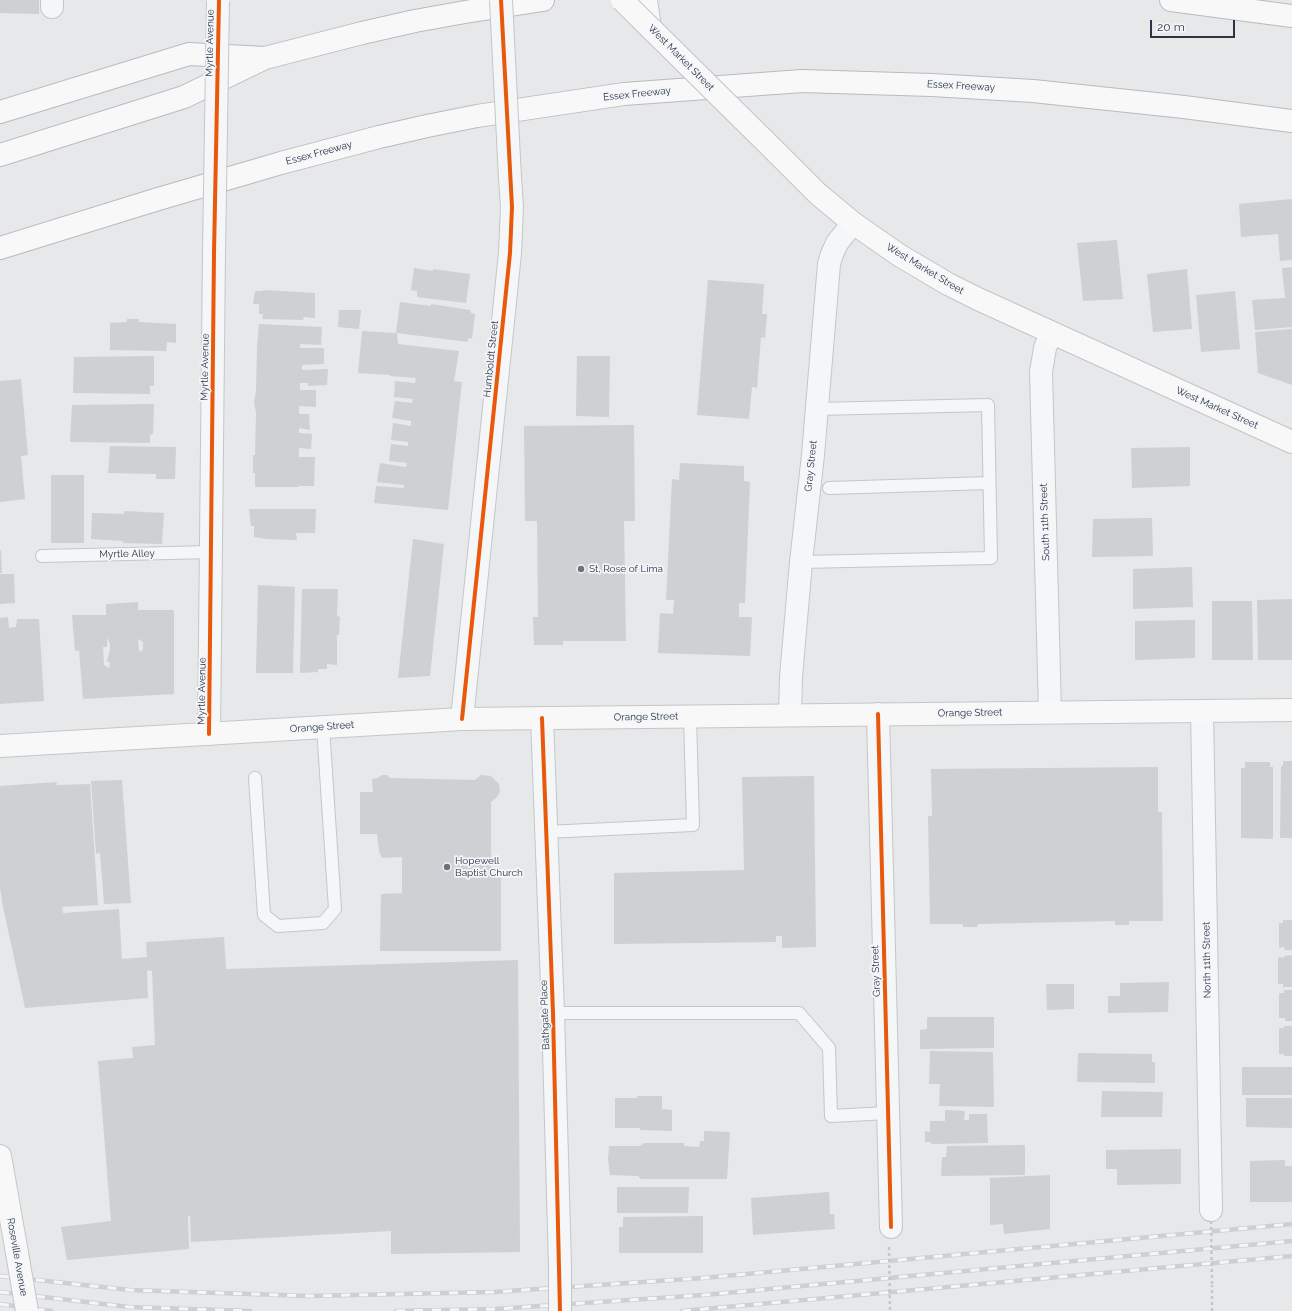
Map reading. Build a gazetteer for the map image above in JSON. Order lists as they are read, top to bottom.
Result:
{
  "streets": {
    "main road": [
      "West Market Street",
      "Essex Freeway",
      "Orange Street",
      "Roseville Avenue"
    ],
    "street": [
      "Myrtle Avenue",
      "Humboldt Street",
      "Gray Street",
      "South 11th Street",
      "North 11th Street",
      "Bathgate Place"
    ],
    "lane": ["Myrtle Alley"]
  },
  "crossings": [
    ["Myrtle Avenue", "Myrtle Alley"],
    ["Myrtle Avenue", "Orange Street"],
    ["West Market Street", "Gray Street"],
    ["West Market Street", "South 11th Street"],
    ["Humboldt Street", "Orange Street"],
    ["Gray Street", "Orange Street"],
    ["South 11th Street", "Orange Street"],
    ["Orange Street", "North 11th Street"],
    ["Orange Street", "Bathgate Place"]
  ],
  "places": ["St, Rose of Lima", "Hopewell Baptist Church"],
  "scale_bar": "20 m"
}
